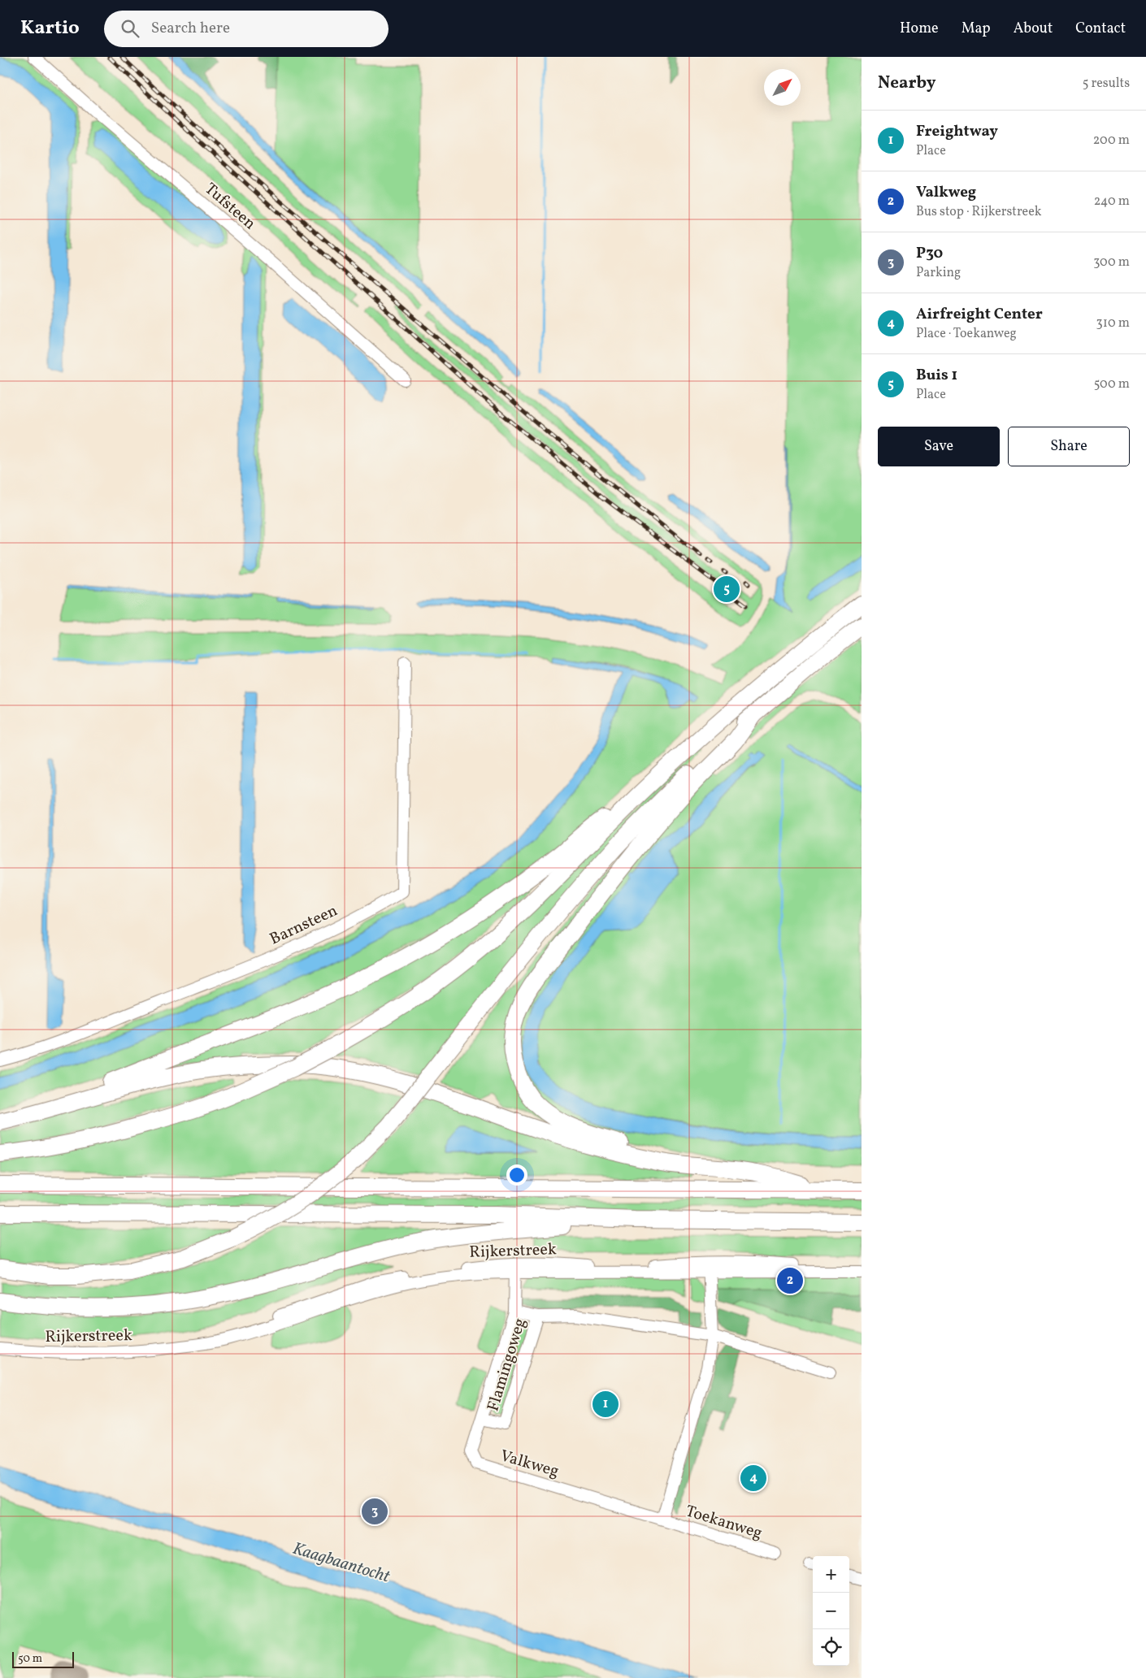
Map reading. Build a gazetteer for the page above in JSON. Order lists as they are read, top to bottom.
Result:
{
  "streets": {
    "street": [
      "Tufsteen",
      "Barnsteen",
      "Rijkerstreek",
      "Flamingoweg",
      "Valkweg",
      "Toekanweg"
    ]
  },
  "crossings": [
    ["Rijkerstreek", "Flamingoweg"],
    ["Flamingoweg", "Valkweg"],
    ["Valkweg", "Toekanweg"]
  ],
  "water": ["Kaagbaantocht"],
  "scale_bar": "50 m",
  "north": "top right",
  "page": {
    "header": "Kartio",
    "search": "Search here",
    "nav": [
      "Home",
      "Map",
      "About",
      "Contact"
    ],
    "heading": ["Nearby", "5 results"],
    "list": [
      {
        "mark": "1",
        "name": "Freightway",
        "note": "Place",
        "value": "200 m"
      },
      {
        "mark": "2",
        "name": "Valkweg",
        "note": "Bus stop · Rijkerstreek",
        "value": "240 m"
      },
      {
        "mark": "3",
        "name": "P30",
        "note": "Parking",
        "value": "300 m"
      },
      {
        "mark": "4",
        "name": "Airfreight Center",
        "note": "Place · Toekanweg",
        "value": "310 m"
      },
      {
        "mark": "5",
        "name": "Buis 1",
        "note": "Place",
        "value": "500 m"
      }
    ],
    "buttons": ["Save", "Share"],
    "pins": [
      "5",
      "2",
      "1",
      "4",
      "3"
    ],
    "map_buttons": ["+", "−"],
    "scale": "50 m"
  }
}
